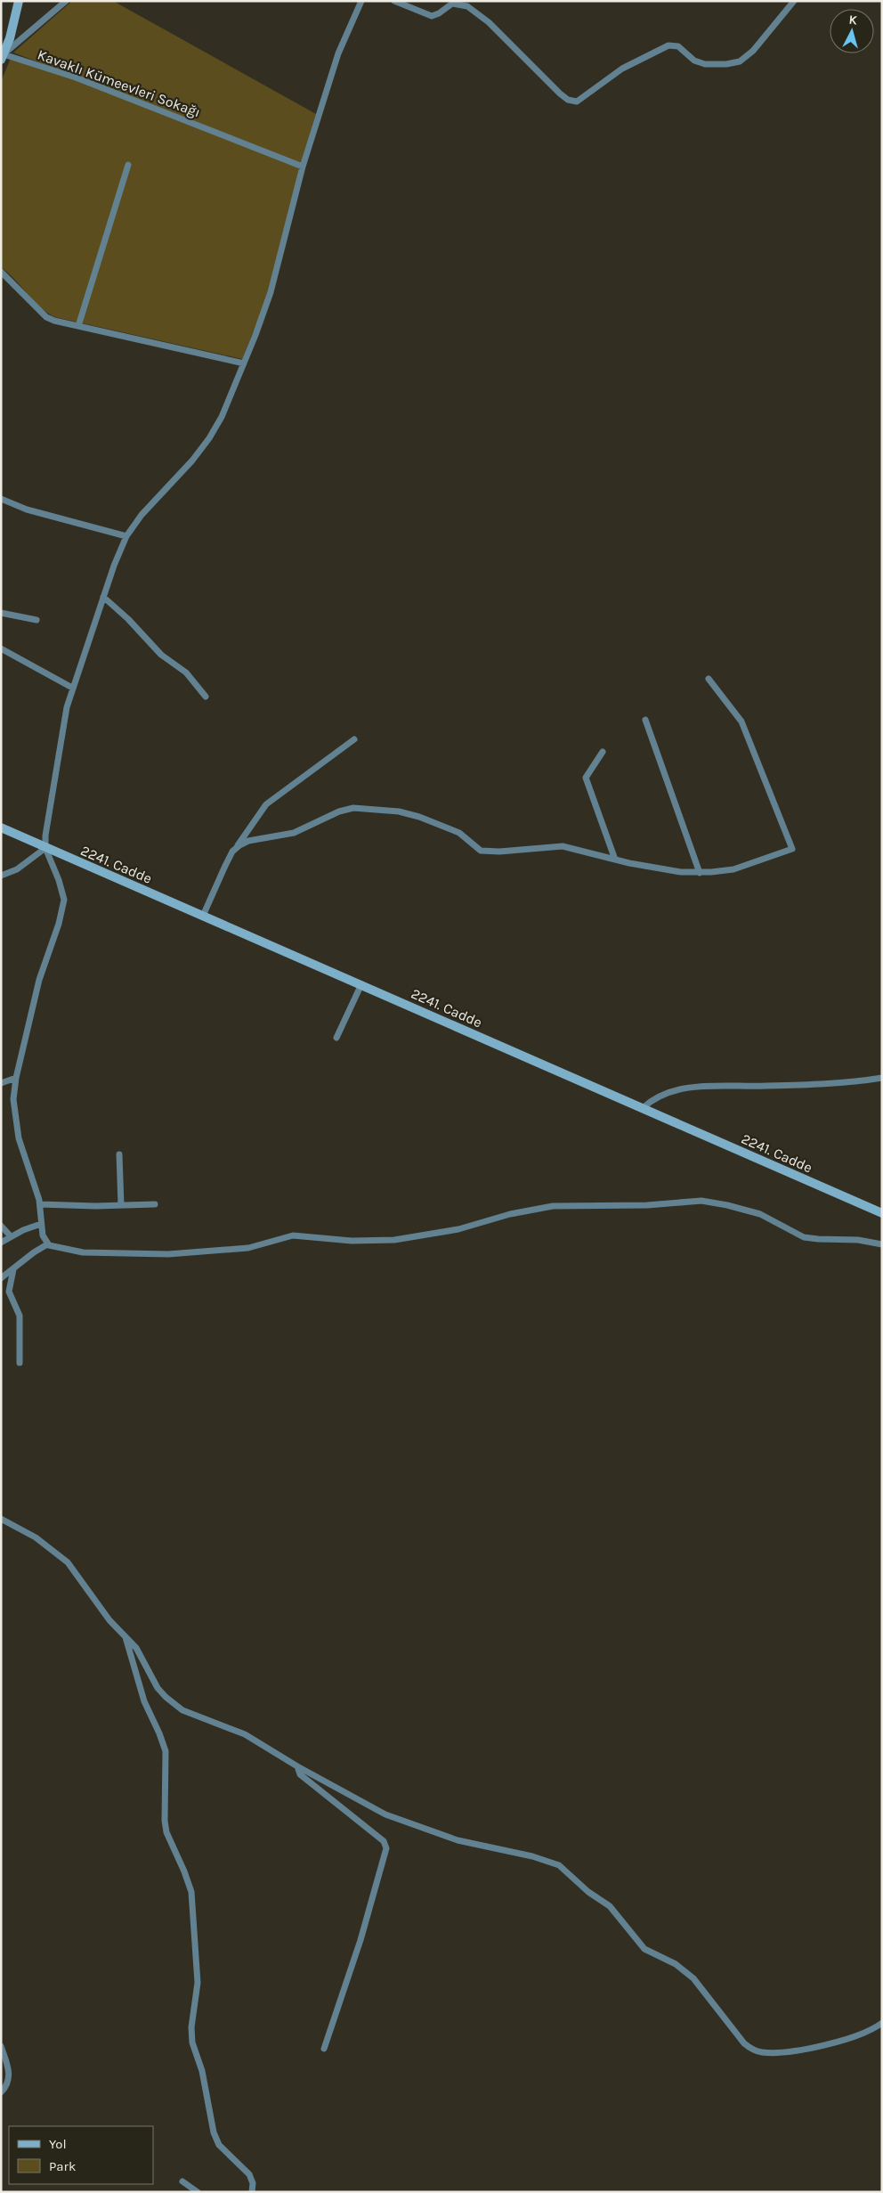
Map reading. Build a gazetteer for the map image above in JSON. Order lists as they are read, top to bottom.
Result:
{
  "streets": {
    "street": ["Kavaklı Kümeevleri Sokağı", "2241. Cadde"]
  },
  "legend": ["Yol", "Park"],
  "north": "top"
}
